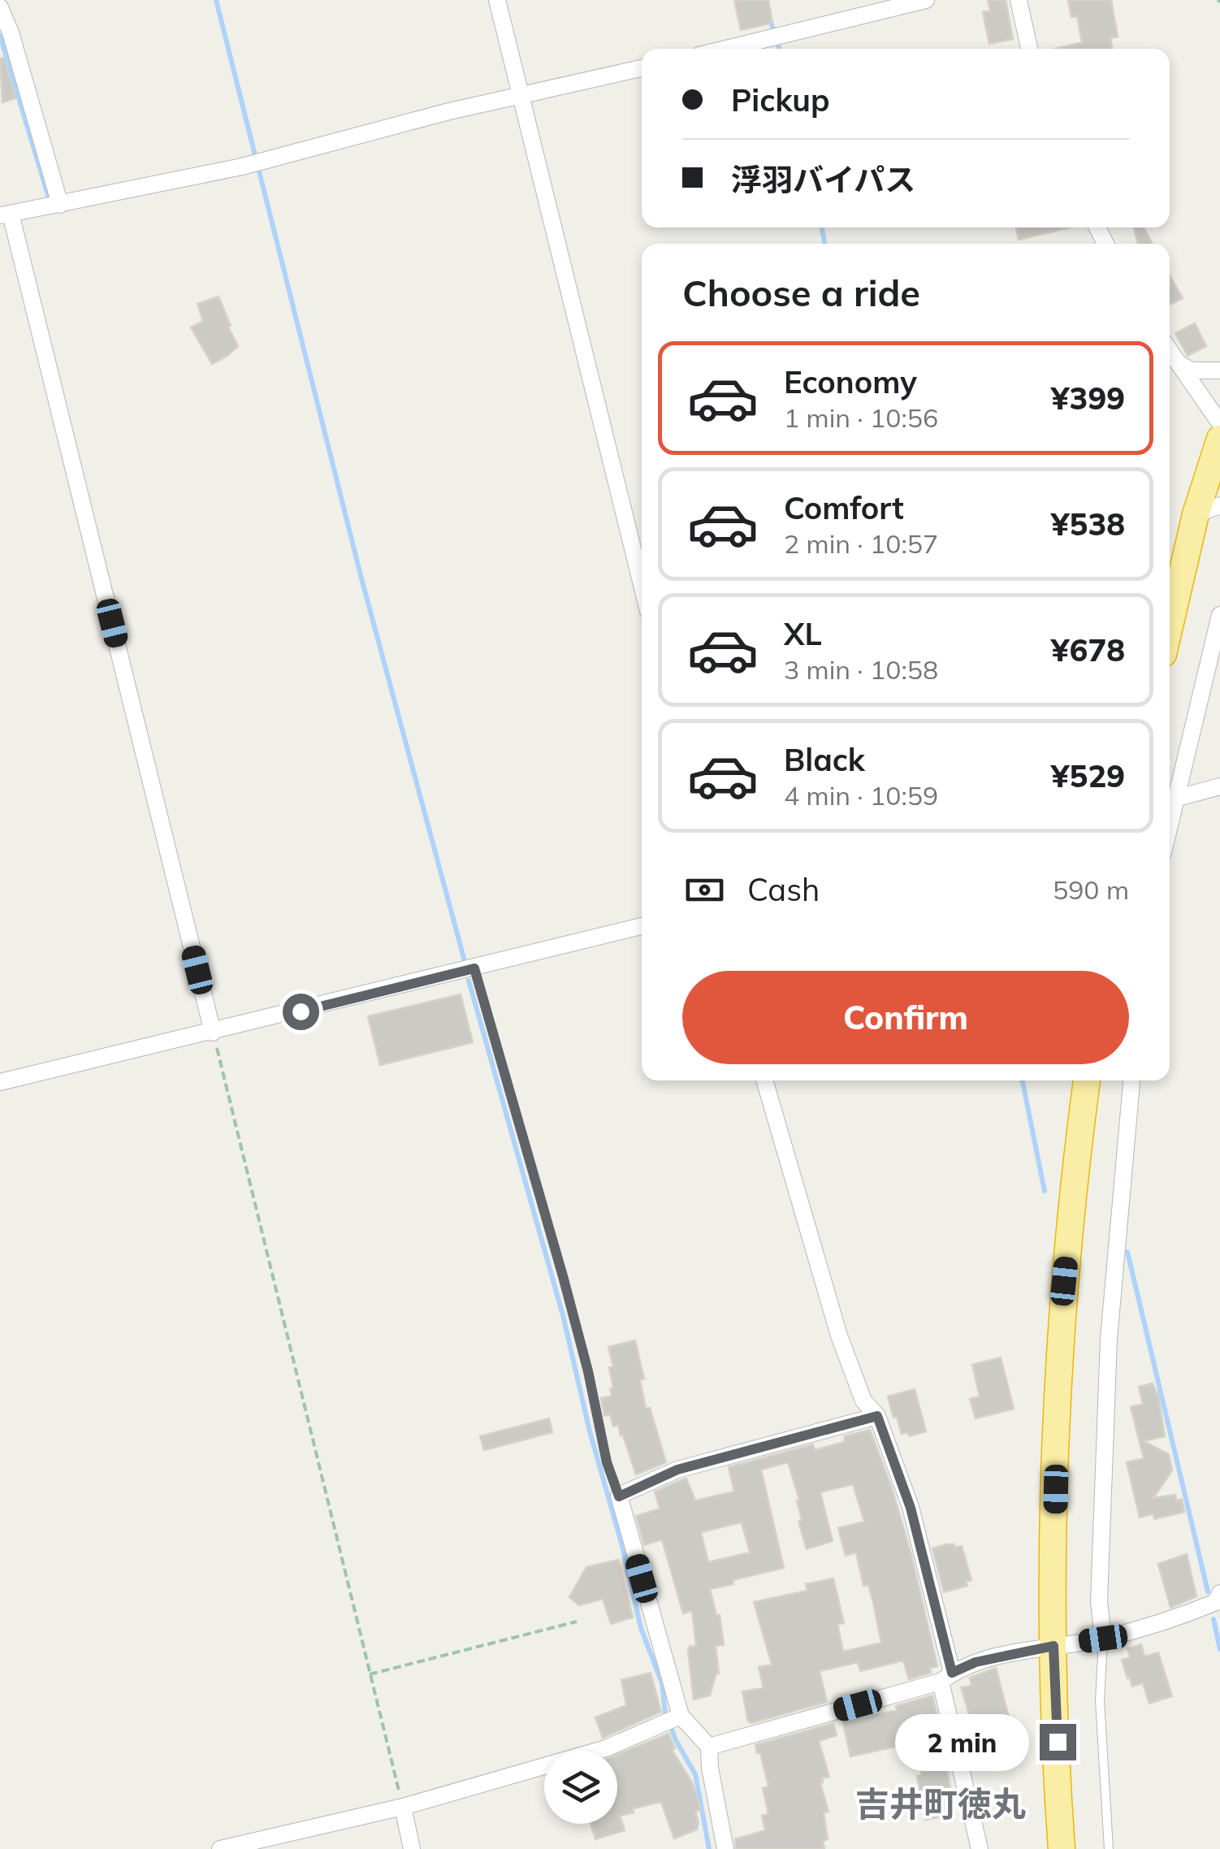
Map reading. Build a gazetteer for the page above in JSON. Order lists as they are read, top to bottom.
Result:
{
  "districts": ["吉井町徳丸"],
  "page": {
    "banner": ["Pickup", "浮羽バイパス"],
    "heading": "Choose a ride",
    "list": [
      {
        "name": "Economy",
        "note": "1 min · 10:56",
        "value": "¥399"
      },
      {
        "name": "Comfort",
        "note": "2 min · 10:57",
        "value": "¥538"
      },
      {
        "name": "XL",
        "note": "3 min · 10:58",
        "value": "¥678"
      },
      {
        "name": "Black",
        "note": "4 min · 10:59",
        "value": "¥529"
      }
    ],
    "pay": ["Cash", "590 m"],
    "buttons": "Confirm",
    "bubble": "2 min"
  }
}
